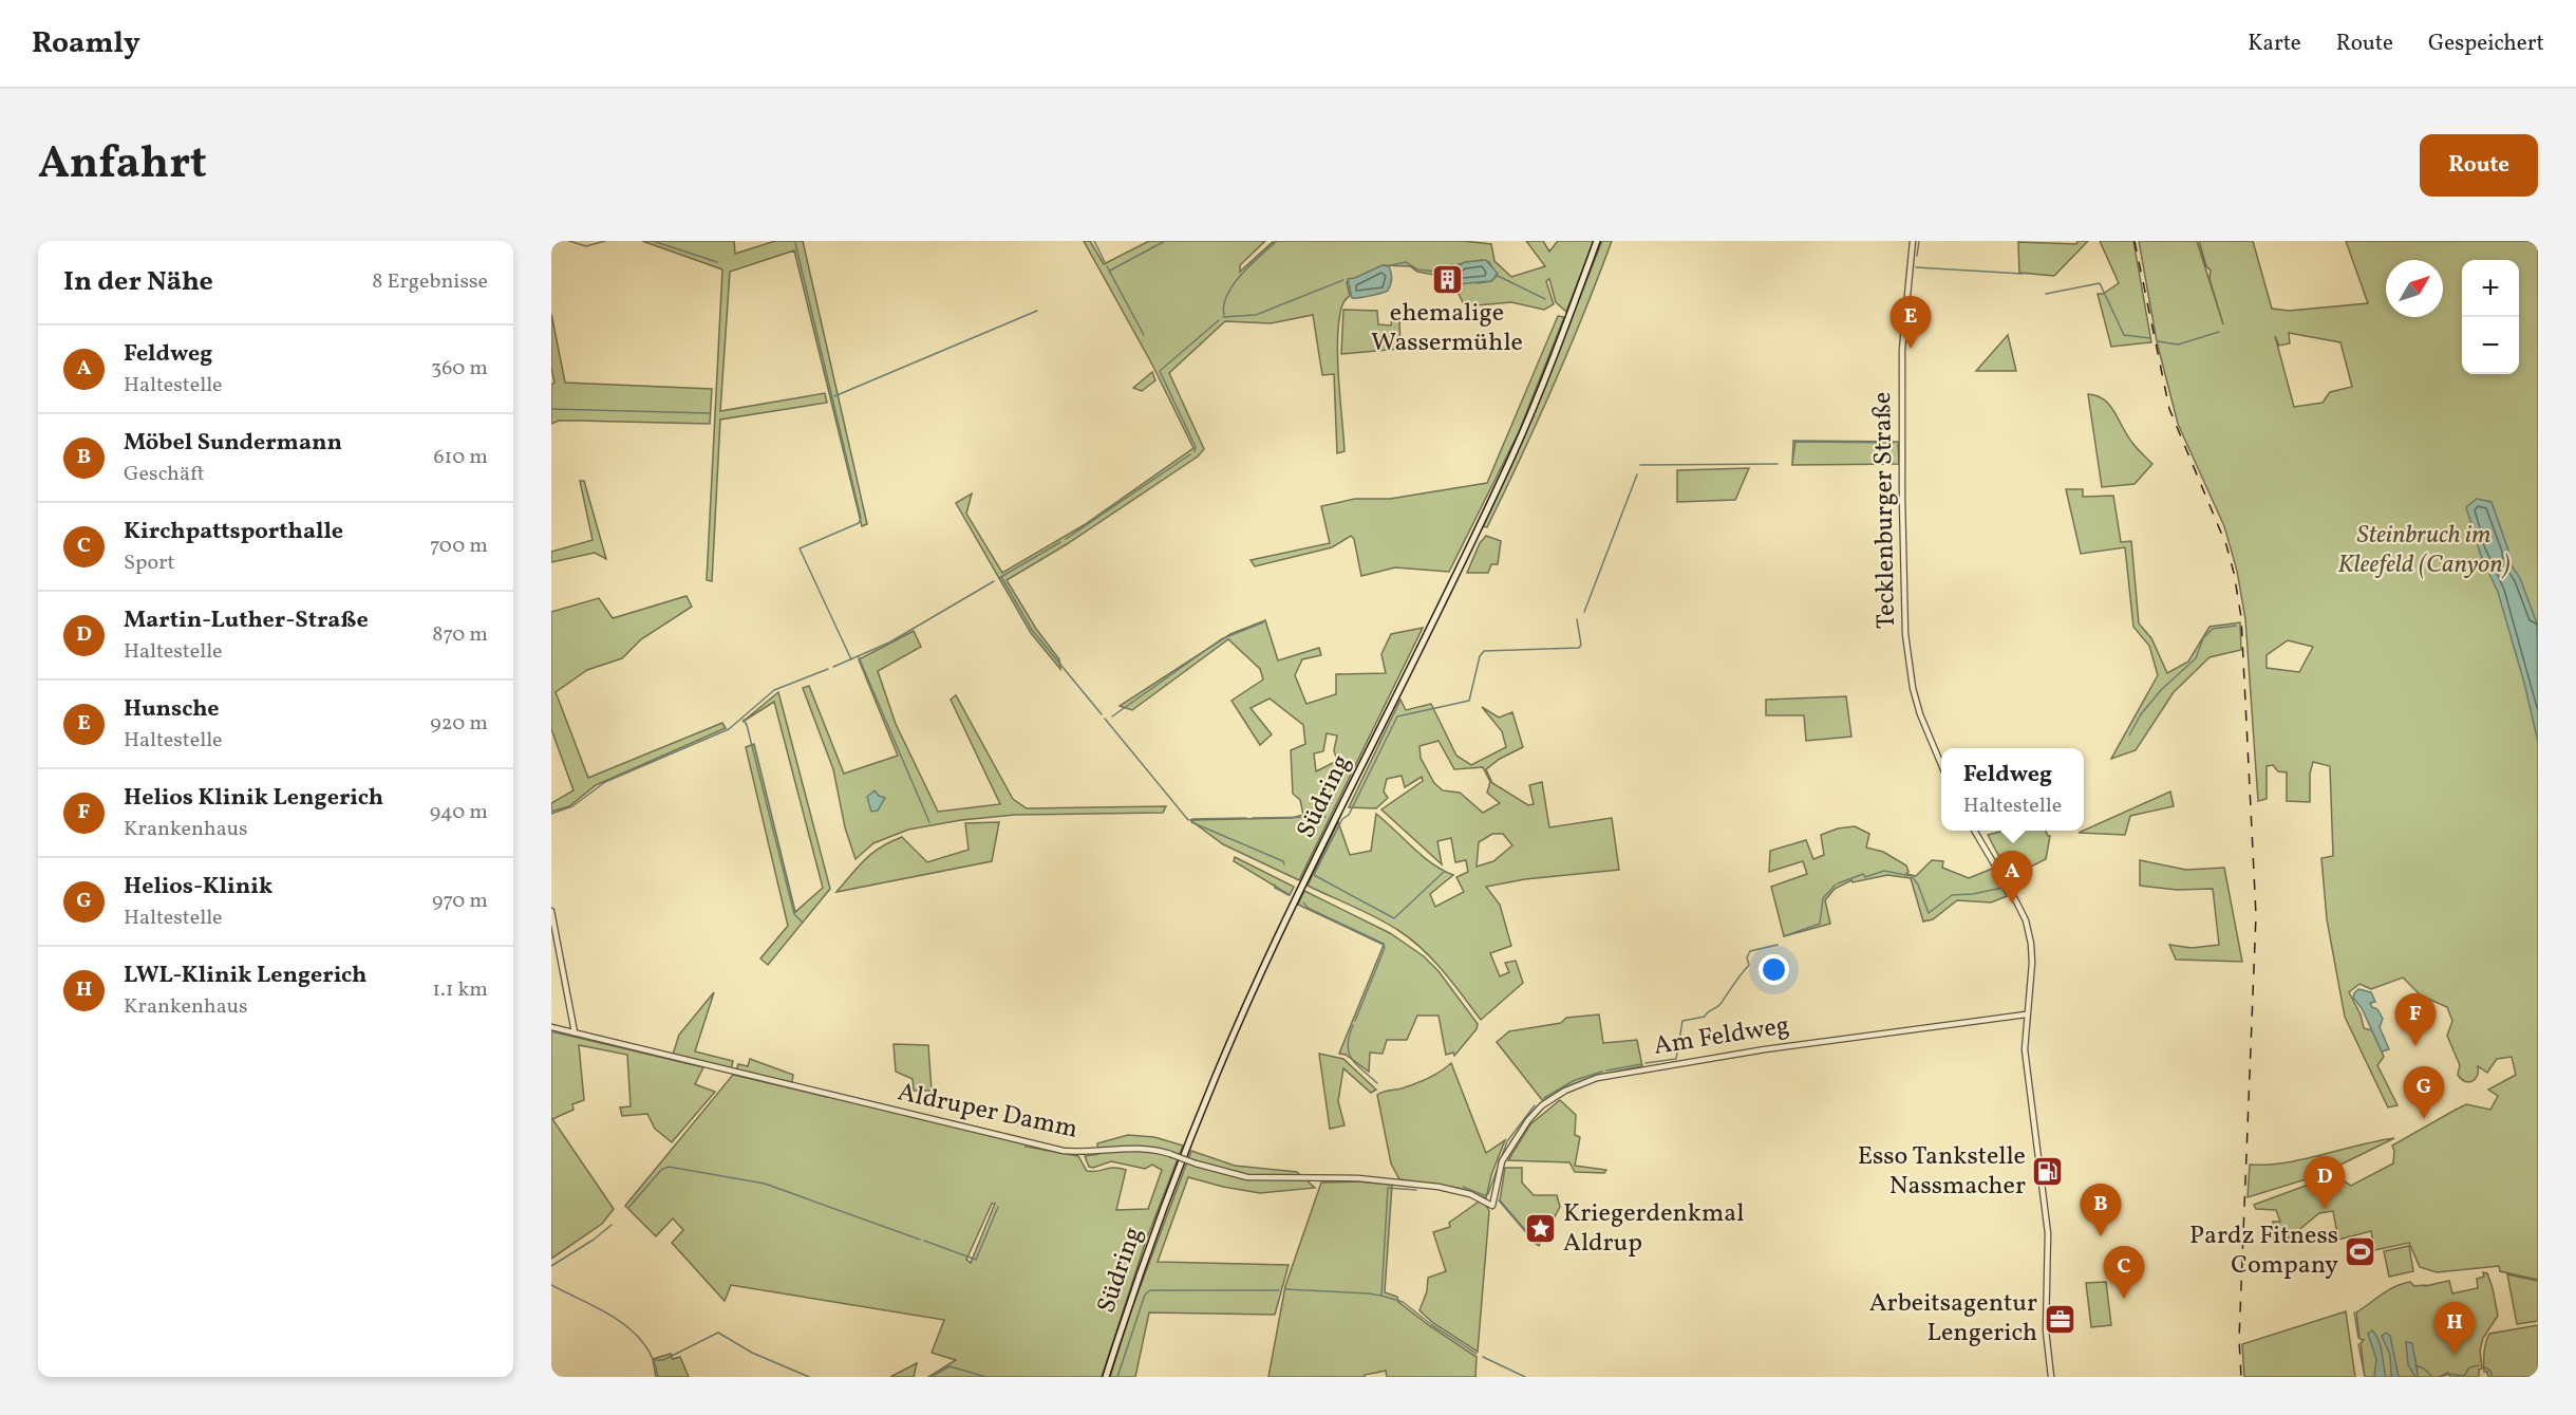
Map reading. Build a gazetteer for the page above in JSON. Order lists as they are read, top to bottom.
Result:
{
  "streets": {
    "main road": ["Südring"],
    "street": ["Tecklenburger Straße", "Am Feldweg", "Aldruper Damm"]
  },
  "crossings": [
    ["Am Feldweg", "Aldruper Damm"]
  ],
  "parks": ["Steinbruch im Kleefeld (Canyon)"],
  "places": {
    "building": ["ehemalige Wassermühle"],
    "fuel station": ["Esso Tankstelle Nassmacher"],
    "place": ["Kriegerdenkmal Aldrup"],
    "sports": ["Pardz Fitness Company"],
    "office": ["Arbeitsagentur Lengerich"]
  },
  "north": "top right",
  "page": {
    "header": "Roamly",
    "nav": ["Karte", "Route", "Gespeichert"],
    "title": "Anfahrt",
    "buttons": "Route",
    "heading": ["In der Nähe", "8 Ergebnisse"],
    "map_buttons": ["+", "−"],
    "pins": [
      "E",
      "A",
      "F",
      "G",
      "D",
      "B",
      "C",
      "H"
    ],
    "list": [
      {
        "mark": "A",
        "name": "Feldweg",
        "note": "Haltestelle",
        "value": "360 m"
      },
      {
        "mark": "B",
        "name": "Möbel Sundermann",
        "note": "Geschäft",
        "value": "610 m"
      },
      {
        "mark": "C",
        "name": "Kirchpattsporthalle",
        "note": "Sport",
        "value": "700 m"
      },
      {
        "mark": "D",
        "name": "Martin-Luther-Straße",
        "note": "Haltestelle",
        "value": "870 m"
      },
      {
        "mark": "E",
        "name": "Hunsche",
        "note": "Haltestelle",
        "value": "920 m"
      },
      {
        "mark": "F",
        "name": "Helios Klinik Lengerich",
        "note": "Krankenhaus",
        "value": "940 m"
      },
      {
        "mark": "G",
        "name": "Helios-Klinik",
        "note": "Haltestelle",
        "value": "970 m"
      },
      {
        "mark": "H",
        "name": "LWL-Klinik Lengerich",
        "note": "Krankenhaus",
        "value": "1.1 km"
      }
    ],
    "popup": ["Feldweg", "Haltestelle"]
  }
}
